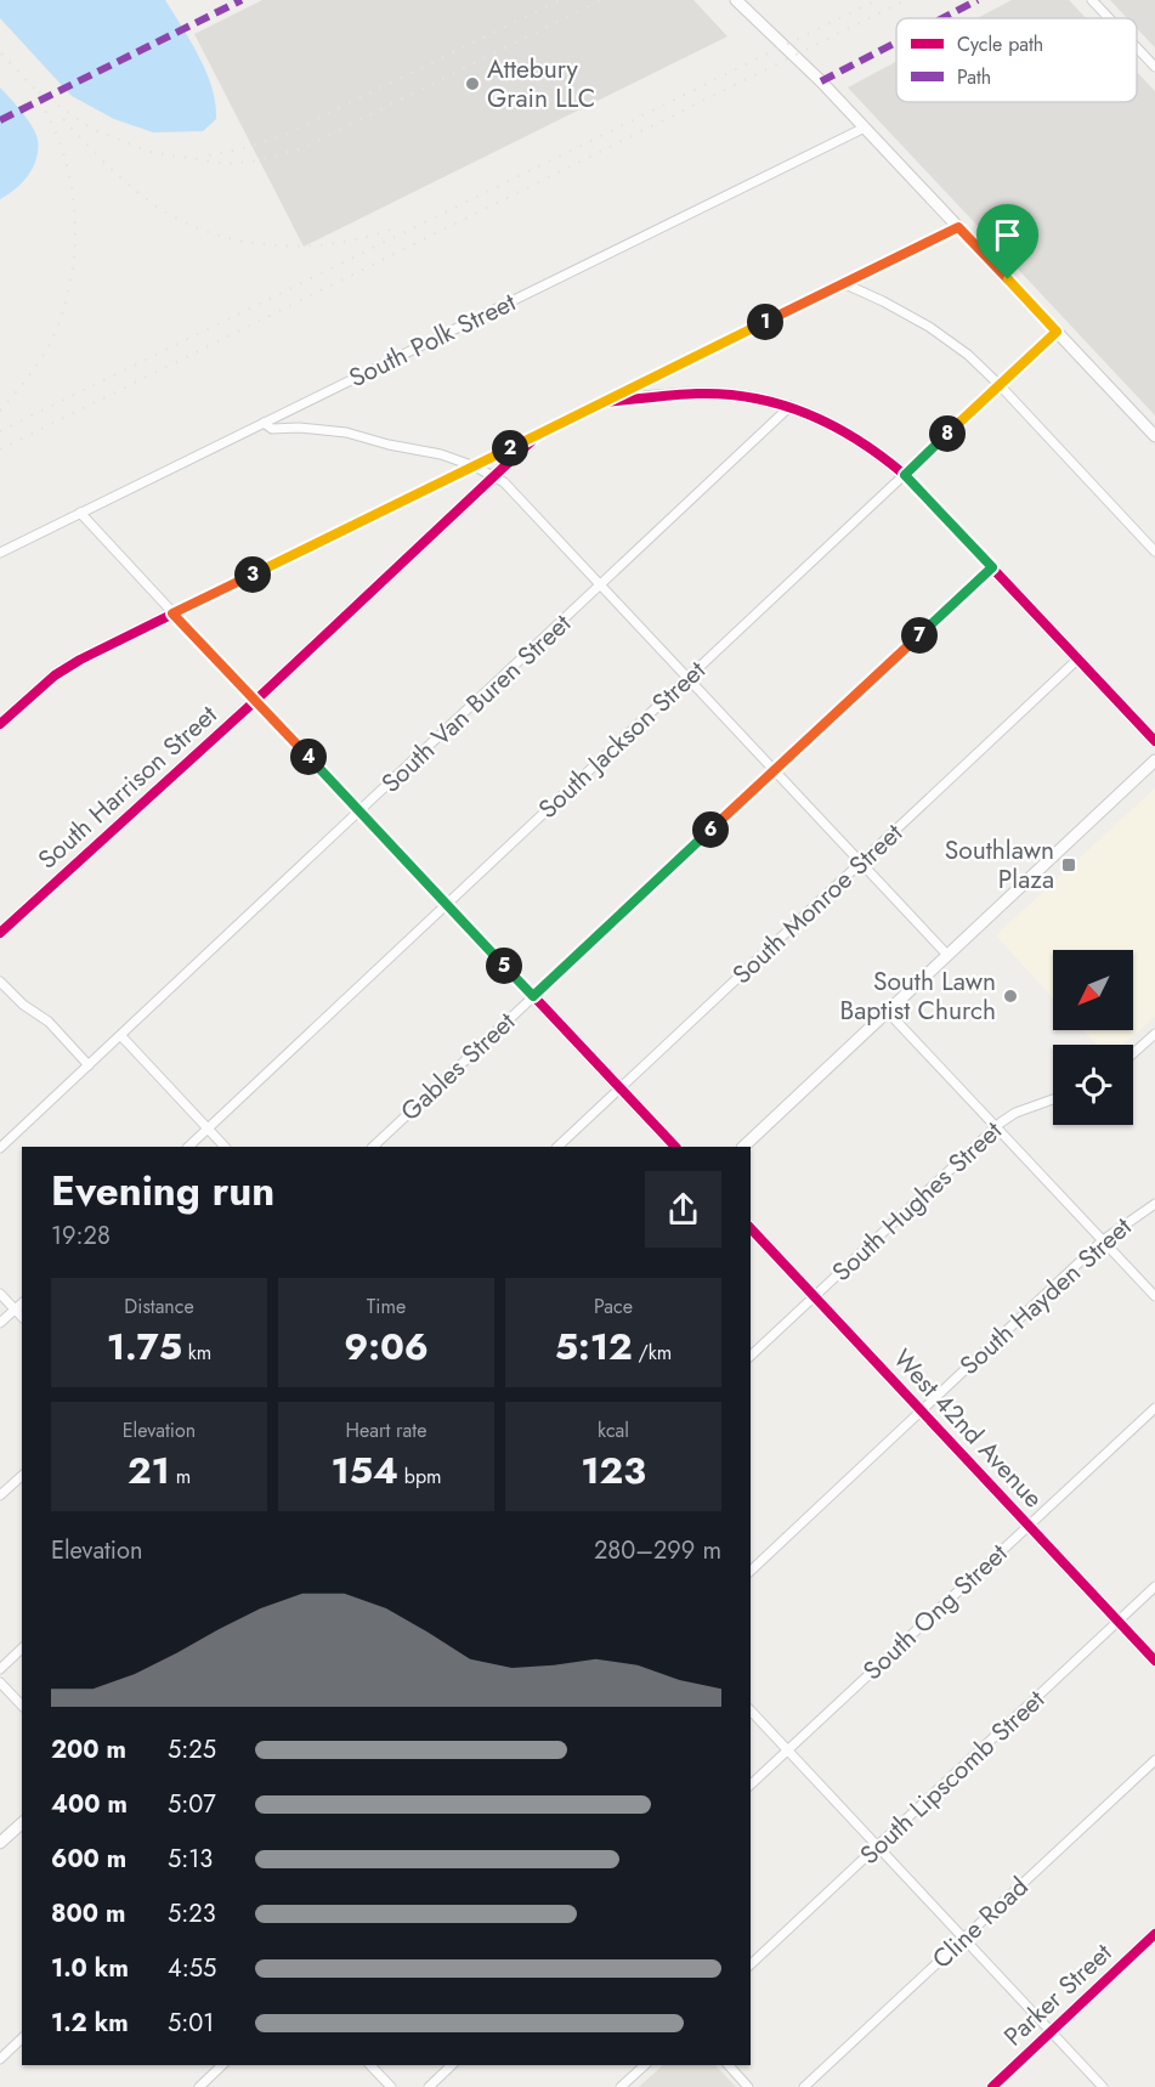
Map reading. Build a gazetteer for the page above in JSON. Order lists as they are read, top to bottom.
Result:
{
  "streets": {
    "street": [
      "South Polk Street",
      "South Van Buren Street",
      "South Jackson Street",
      "South Harrison Street",
      "South Monroe Street",
      "Gables Street",
      "South Hughes Street",
      "South Hayden Street",
      "West 42nd Avenue",
      "South Ong Street",
      "South Lipscomb Street",
      "Cline Road",
      "Parker Street"
    ]
  },
  "crossings": [
    ["South Hughes Street", "West 42nd Avenue"],
    ["South Hayden Street", "West 42nd Avenue"],
    ["West 42nd Avenue", "South Ong Street"],
    ["West 42nd Avenue", "South Lipscomb Street"]
  ],
  "places": {
    "other": ["Attebury Grain LLC", "South Lawn Baptist Church"],
    "transit": ["Southlawn Plaza"]
  },
  "legend": ["Cycle path", "Path"],
  "north": "bottom left",
  "page": {
    "pins": [
      "1",
      "8",
      "2",
      "3",
      "7",
      "4",
      "6",
      "5"
    ],
    "heading": ["Evening run", "19:28"],
    "stats": [
      ["Distance", "1.75 km"],
      ["Time", "9:06"],
      ["Pace", "5:12 /km"],
      ["Elevation", "21 m"],
      ["Heart rate", "154 bpm"],
      ["kcal", "123"]
    ],
    "chart": ["Elevation", "280–299 m"],
    "list": [
      {
        "name": "200 m",
        "note": "5:25"
      },
      {
        "name": "400 m",
        "note": "5:07"
      },
      {
        "name": "600 m",
        "note": "5:13"
      },
      {
        "name": "800 m",
        "note": "5:23"
      },
      {
        "name": "1.0 km",
        "note": "4:55"
      },
      {
        "name": "1.2 km",
        "note": "5:01"
      }
    ]
  }
}
